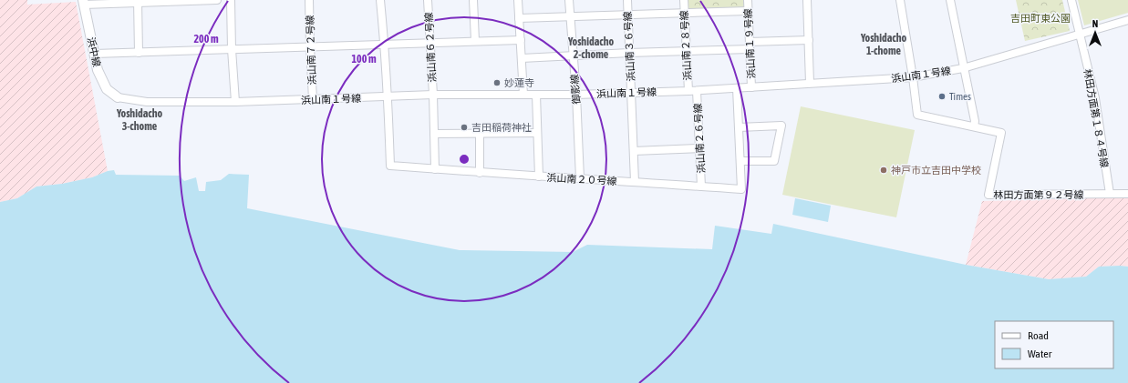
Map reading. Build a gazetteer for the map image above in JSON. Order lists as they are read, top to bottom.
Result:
{
  "streets": {
    "street": [
      "浜山南１９号線",
      "浜山南２８号線",
      "浜山南３６号線",
      "浜山南６２号線",
      "浜山南７２号線",
      "浜中線",
      "浜山南１号線",
      "御影線",
      "林田方面第１８４号線",
      "浜山南２６号線",
      "浜山南２０号線",
      "林田方面第９２号線"
    ]
  },
  "crossings": [
    ["浜山南１９号線", "浜山南１号線"],
    ["浜山南２８号線", "浜山南１号線"],
    ["浜山南３６号線", "浜山南１号線"],
    ["浜山南３６号線", "浜山南２０号線"],
    ["浜山南６２号線", "浜山南１号線"],
    ["浜山南６２号線", "浜山南２０号線"],
    ["浜山南７２号線", "浜山南１号線"],
    ["浜中線", "浜山南１号線"],
    ["浜山南１号線", "御影線"],
    ["浜山南１号線", "林田方面第１８４号線"],
    ["浜山南１号線", "浜山南２６号線"],
    ["浜山南１号線", "浜山南２０号線"],
    ["浜山南１号線", "林田方面第９２号線"],
    ["御影線", "浜山南２０号線"],
    ["林田方面第１８４号線", "林田方面第９２号線"],
    ["浜山南２６号線", "浜山南２０号線"]
  ],
  "districts": ["Yoshidacho 1-chome", "Yoshidacho 2-chome", "Yoshidacho 3-chome"],
  "parks": ["吉田町東公園"],
  "places": [
    "妙蓮寺",
    "Times",
    "吉田稲荷神社",
    "神戸市立吉田中学校"
  ],
  "legend": ["Road", "Water"],
  "north": "top",
  "rings": ["200 m", "100 m"]
}
